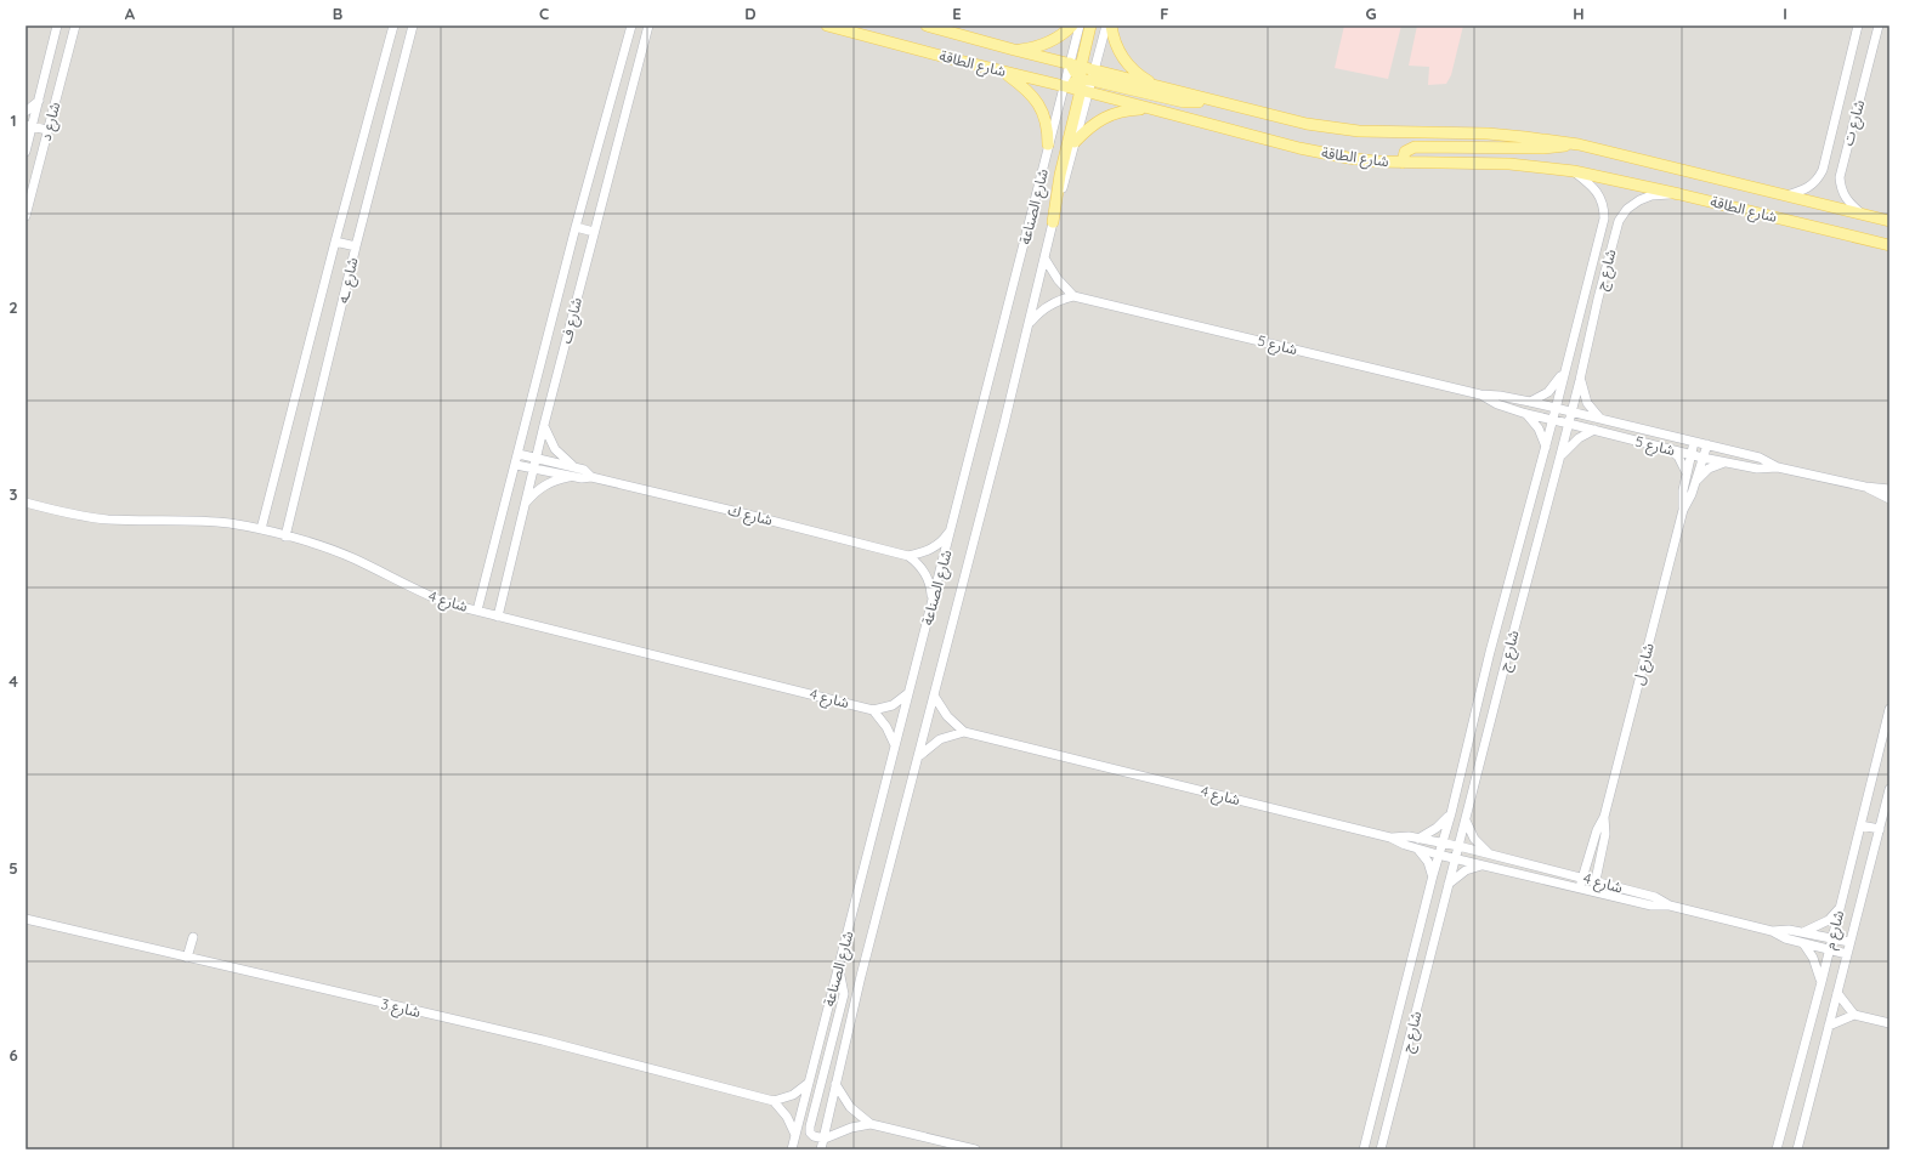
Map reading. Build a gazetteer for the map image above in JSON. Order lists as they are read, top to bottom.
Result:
{
  "streets": {
    "main road": ["شارع الطاقة"],
    "street": [
      "شارع د",
      "شارع ت",
      "شارع الصناعة",
      "شارع ج",
      "شارع ـه",
      "شارع ف",
      "شارع 5",
      "شارع ك",
      "شارع 4",
      "شارع ل",
      "شارع م",
      "شارع 3"
    ]
  },
  "crossings": [
    ["شارع الطاقة", "شارع ت"],
    ["شارع الطاقة", "شارع الصناعة"],
    ["شارع الطاقة", "شارع ج"],
    ["شارع الصناعة", "شارع 4"],
    ["شارع ج", "شارع 5"],
    ["شارع ج", "شارع 4"],
    ["شارع ـه", "شارع 4"],
    ["شارع ف", "شارع ك"],
    ["شارع ف", "شارع 4"],
    ["شارع 5", "شارع ل"],
    ["شارع 4", "شارع ل"],
    ["شارع 4", "شارع م"]
  ],
  "grid": {
    "columns": [
      "A",
      "B",
      "C",
      "D",
      "E",
      "F",
      "G",
      "H",
      "I"
    ],
    "rows": [
      "1",
      "2",
      "3",
      "4",
      "5",
      "6"
    ]
  }
}
